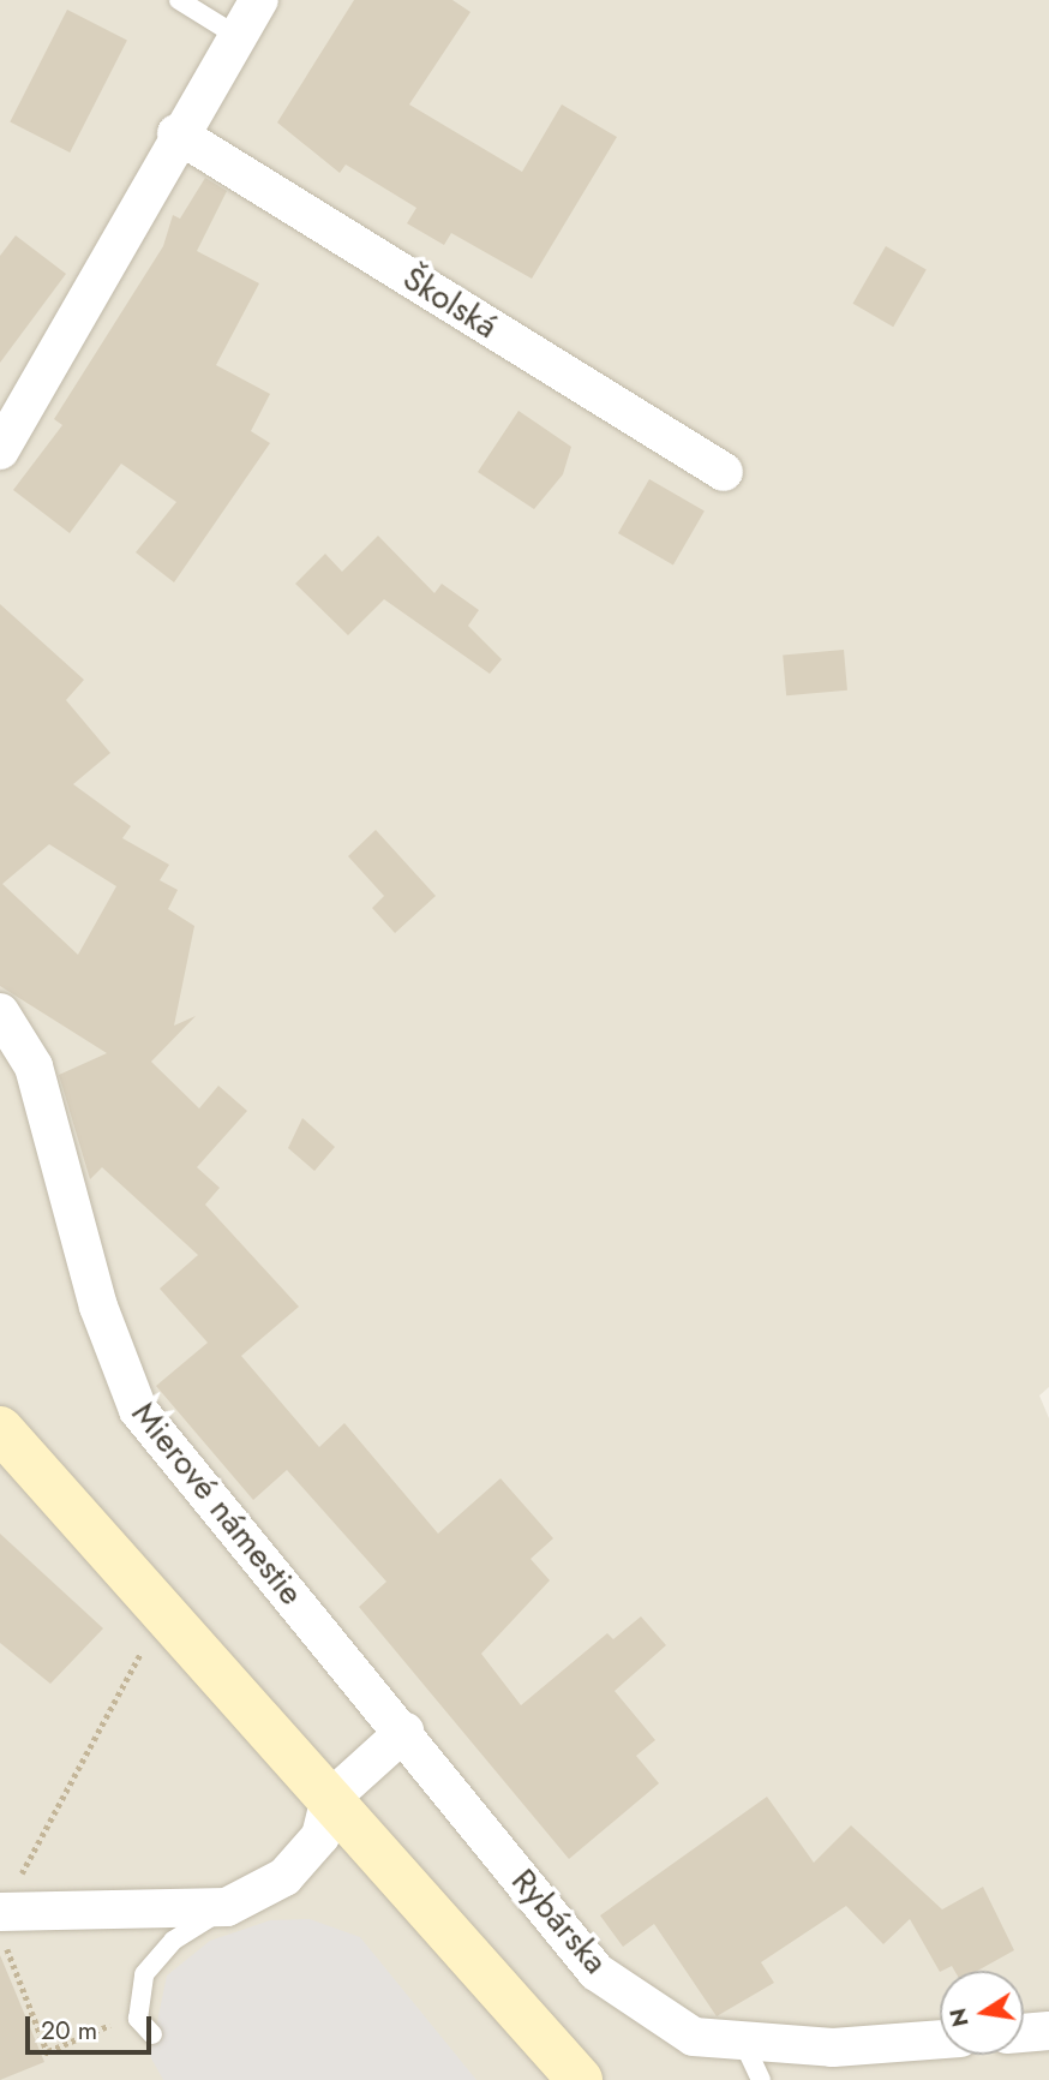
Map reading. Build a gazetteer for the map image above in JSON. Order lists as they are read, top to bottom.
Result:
{
  "streets": {
    "street": ["Školská", "Mierové námestie", "Rybárska"]
  },
  "crossings": [
    ["Mierové námestie", "Rybárska"]
  ],
  "scale_bar": "20 m",
  "north": "left"
}
